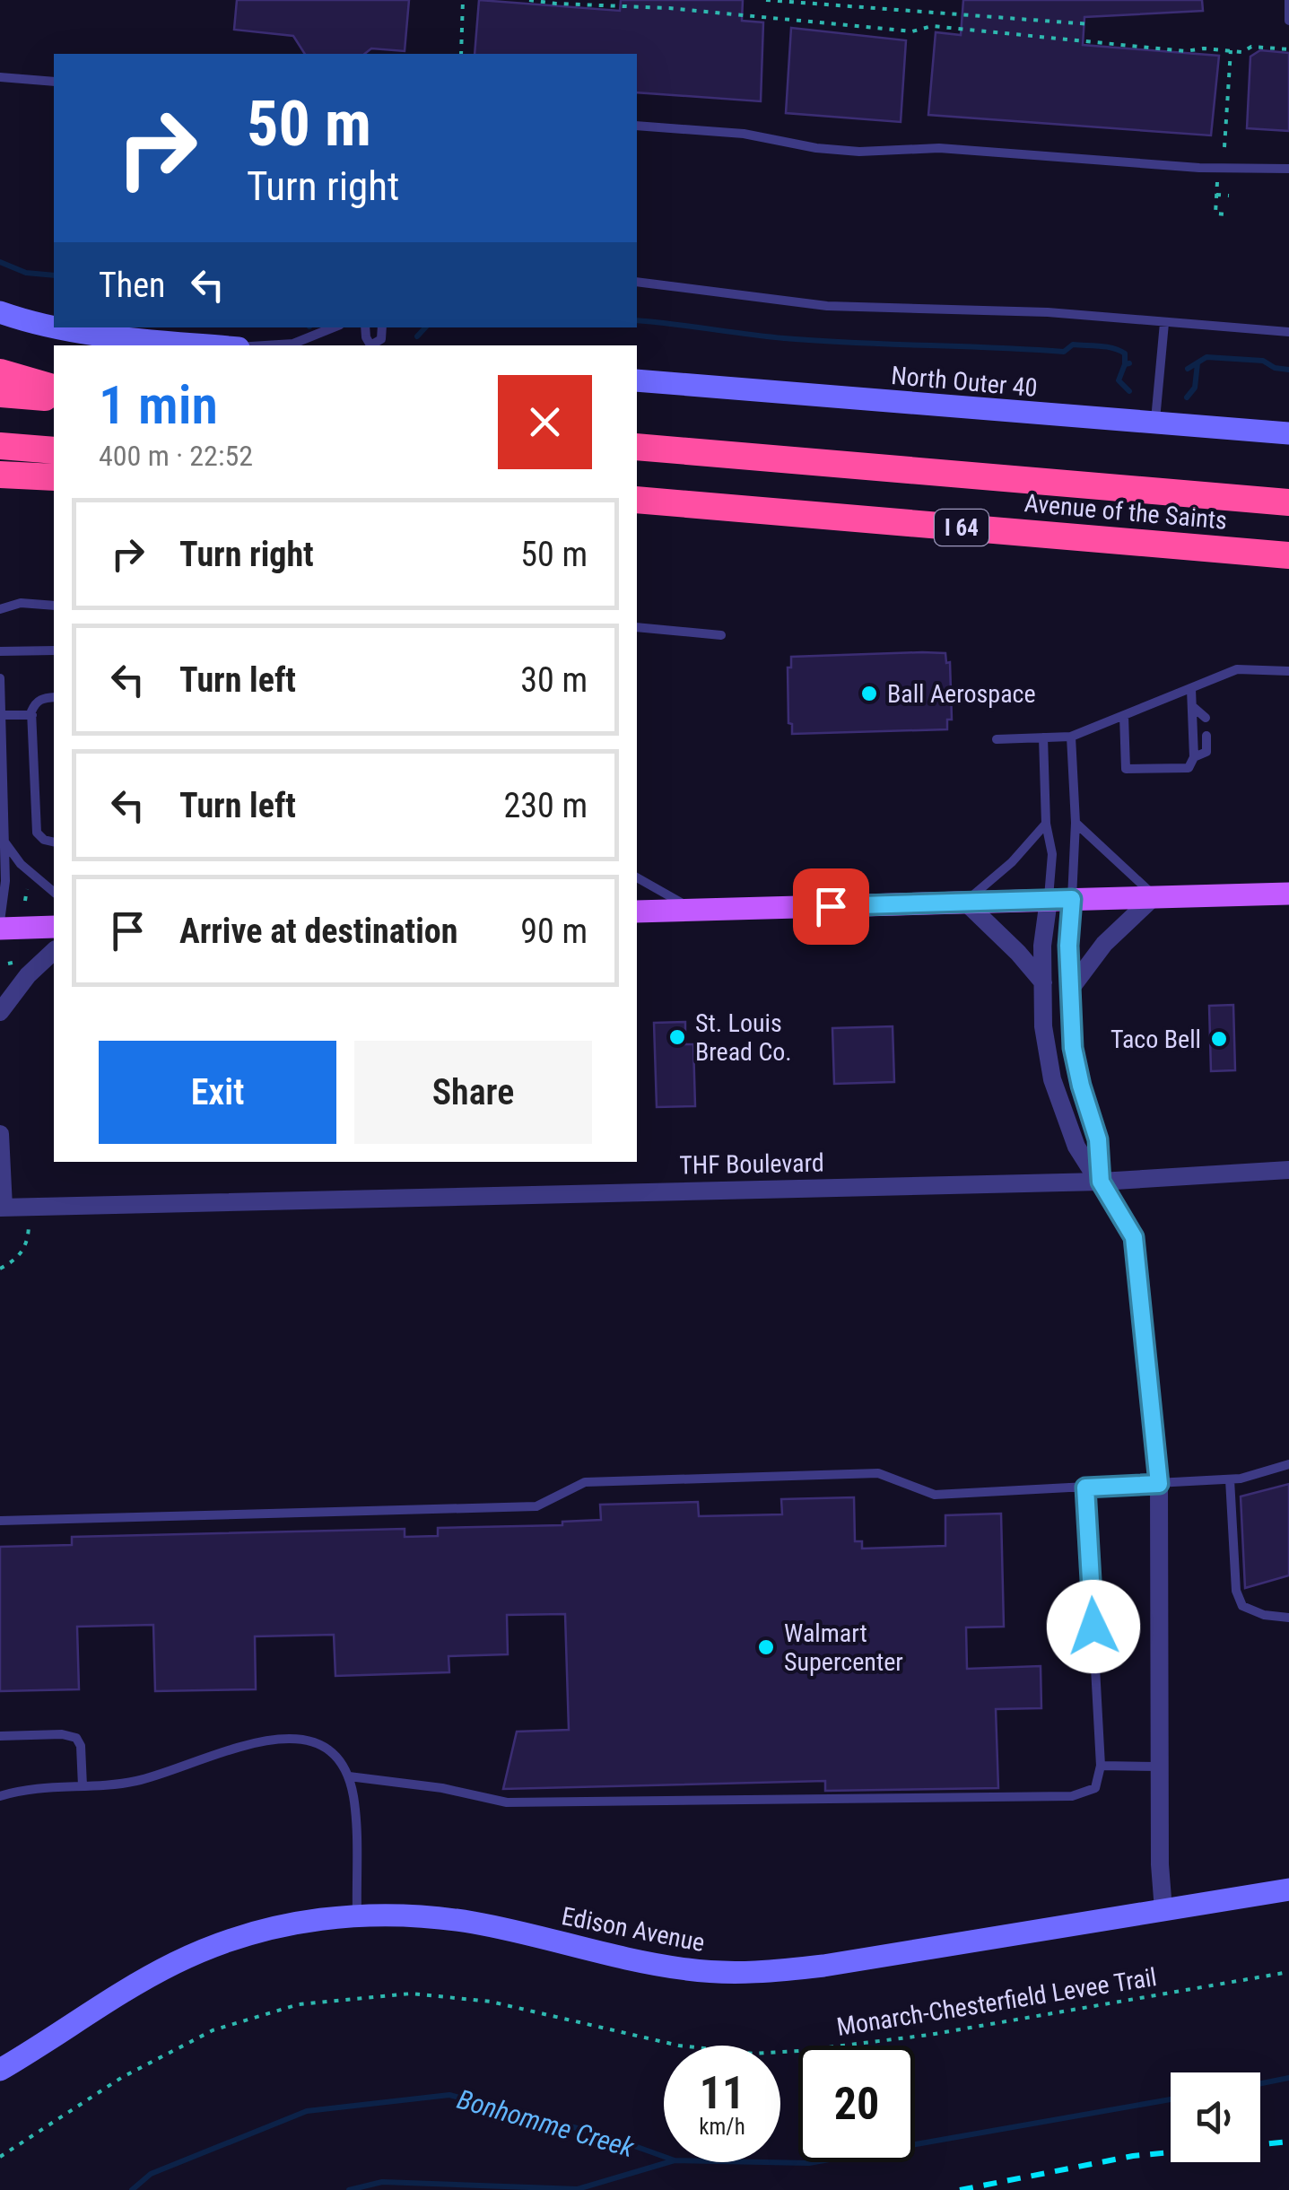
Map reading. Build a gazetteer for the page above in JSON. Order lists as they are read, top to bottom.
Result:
{
  "streets": {
    "highway": ["Avenue of the Saints", "I 64"],
    "street": ["North Outer 40", "THF Boulevard", "Edison Avenue"],
    "path": ["Monarch-Chesterfield Levee Trail"]
  },
  "water": ["Bonhomme Creek"],
  "places": [
    "Ball Aerospace",
    "St. Louis Bread Co.",
    "Taco Bell",
    "Walmart Supercenter"
  ],
  "page": {
    "turn": ["50 m", "Turn right"],
    "then": "Then",
    "heading": ["1 min", "400 m · 22:52"],
    "list": [
      {
        "name": "Turn right",
        "value": "50 m"
      },
      {
        "name": "Turn left",
        "value": "30 m"
      },
      {
        "name": "Turn left",
        "value": "230 m"
      },
      {
        "name": "Arrive at destination",
        "value": "90 m"
      }
    ],
    "buttons": ["Exit", "Share"],
    "speed": "11 km/h",
    "limit": "20"
  }
}
